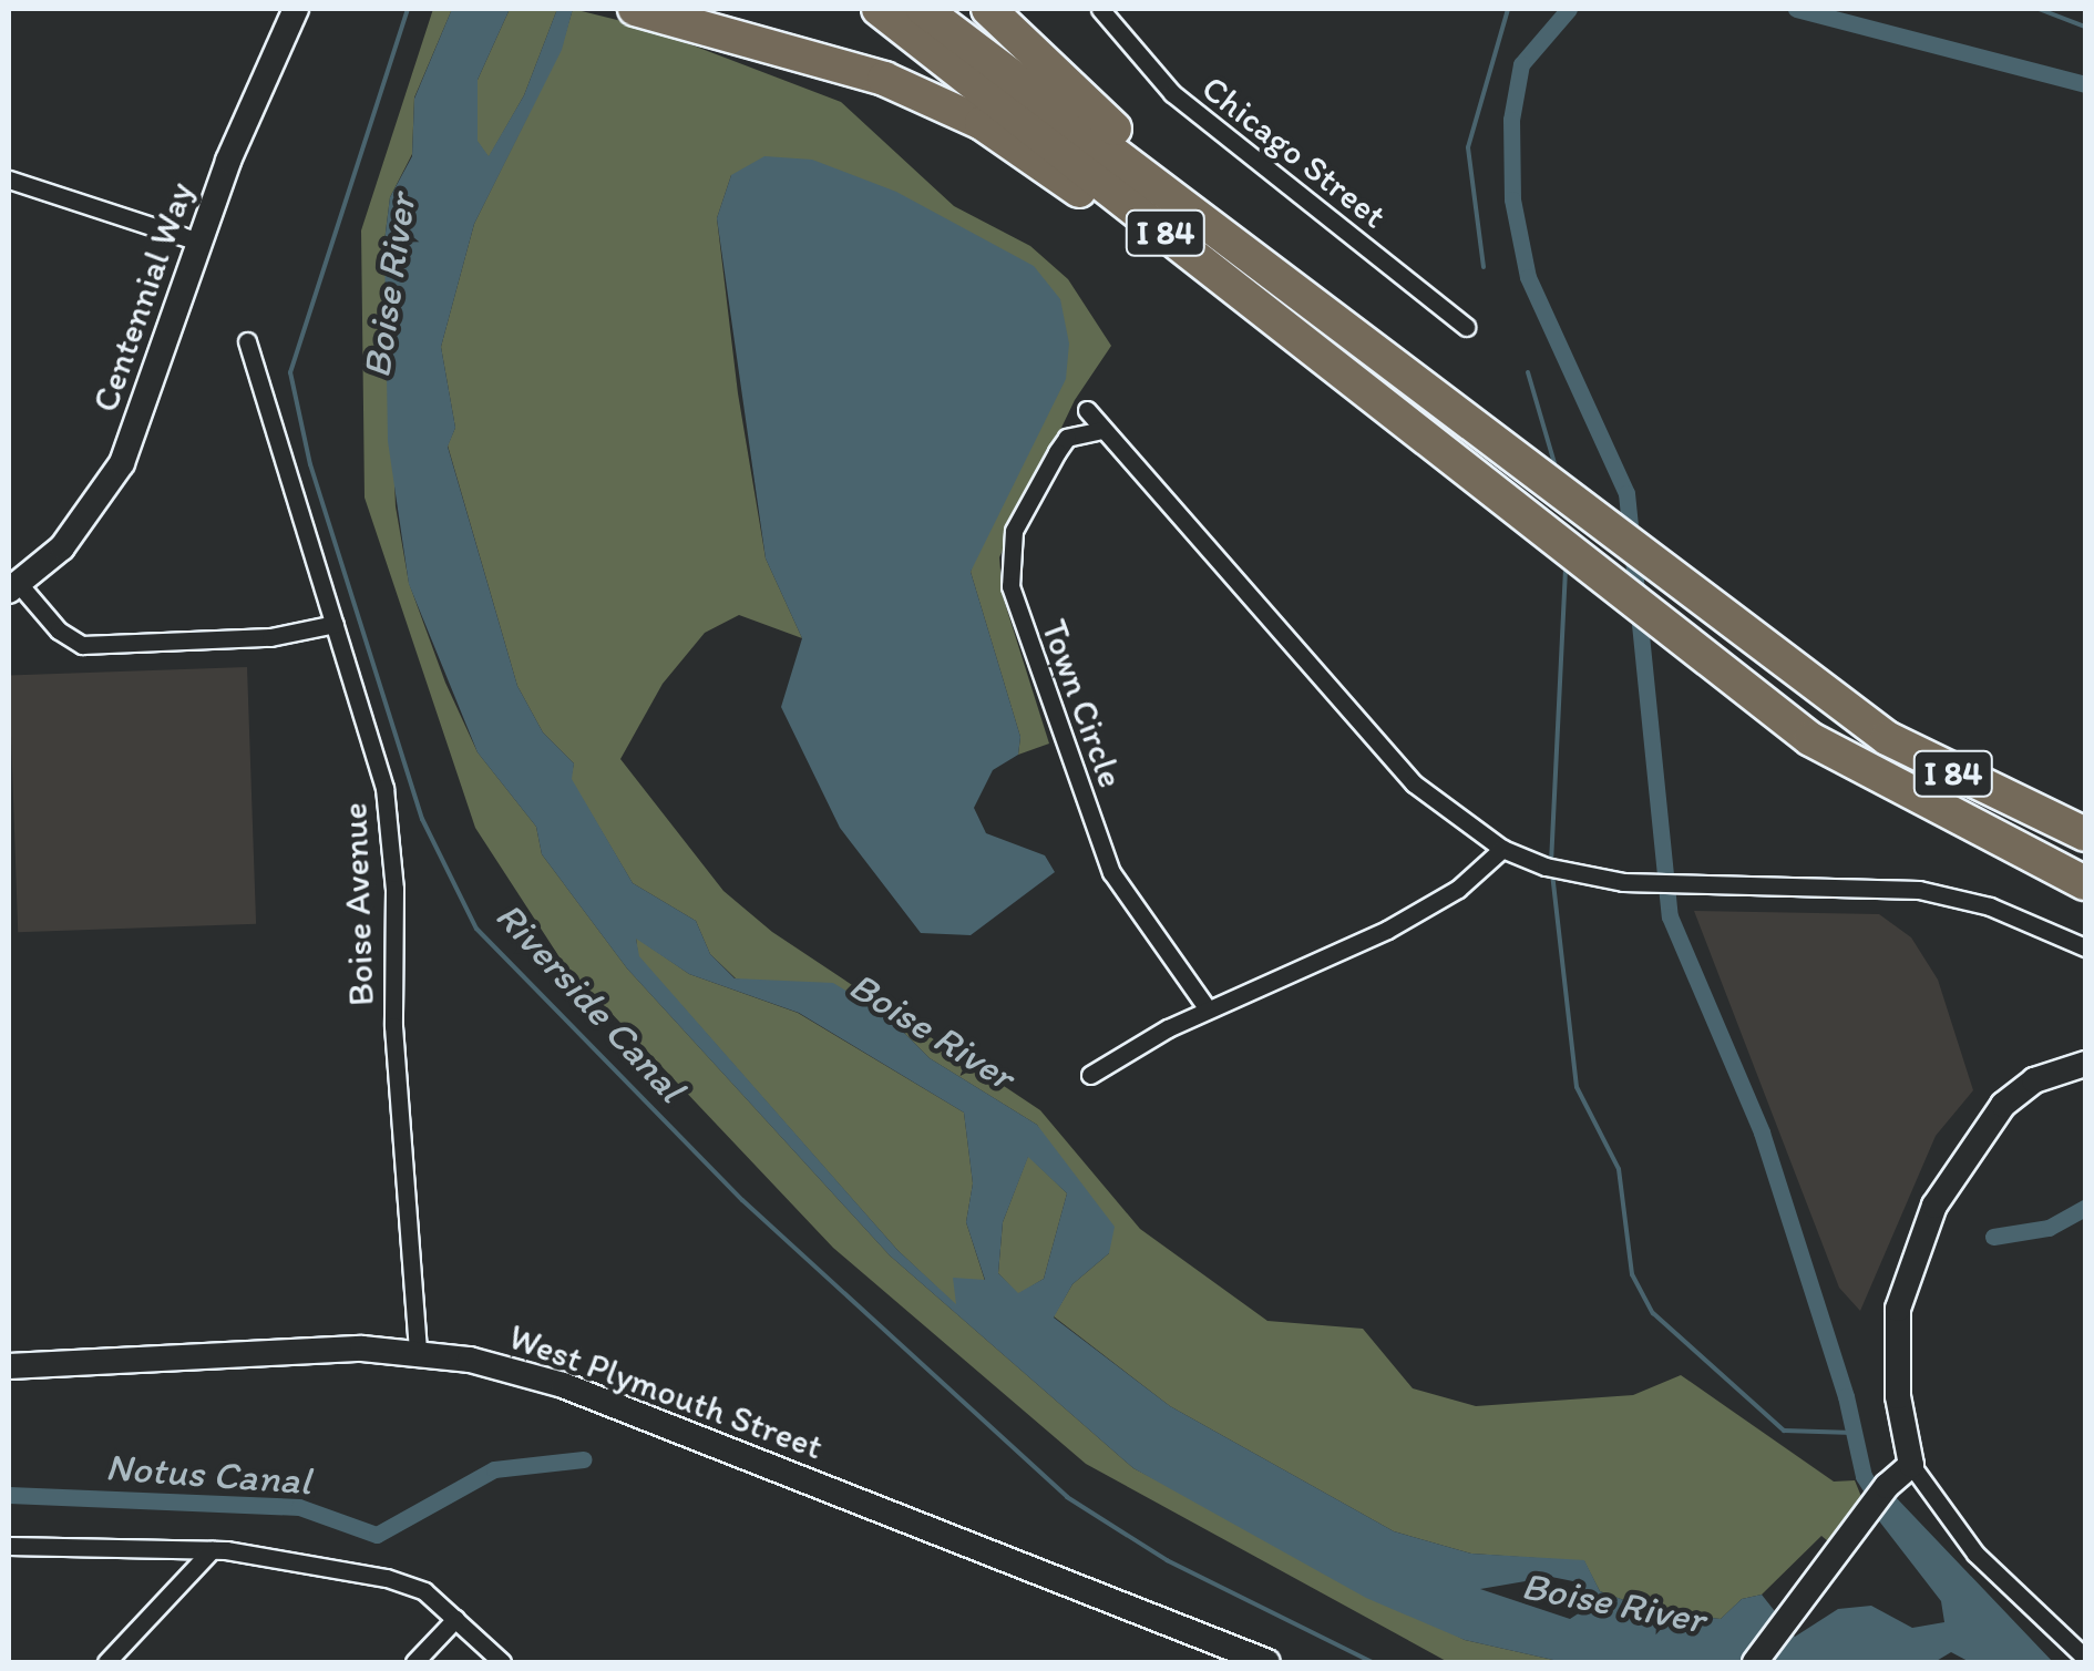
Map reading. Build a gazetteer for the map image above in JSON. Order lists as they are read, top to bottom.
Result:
{
  "streets": {
    "highway": ["I 84"],
    "street": [
      "Chicago Street",
      "Centennial Way",
      "Town Circle",
      "Boise Avenue",
      "West Plymouth Street"
    ]
  },
  "crossings": [
    ["Boise Avenue", "West Plymouth Street"]
  ],
  "water": ["Boise River", "Riverside Canal", "Notus Canal"]
}
